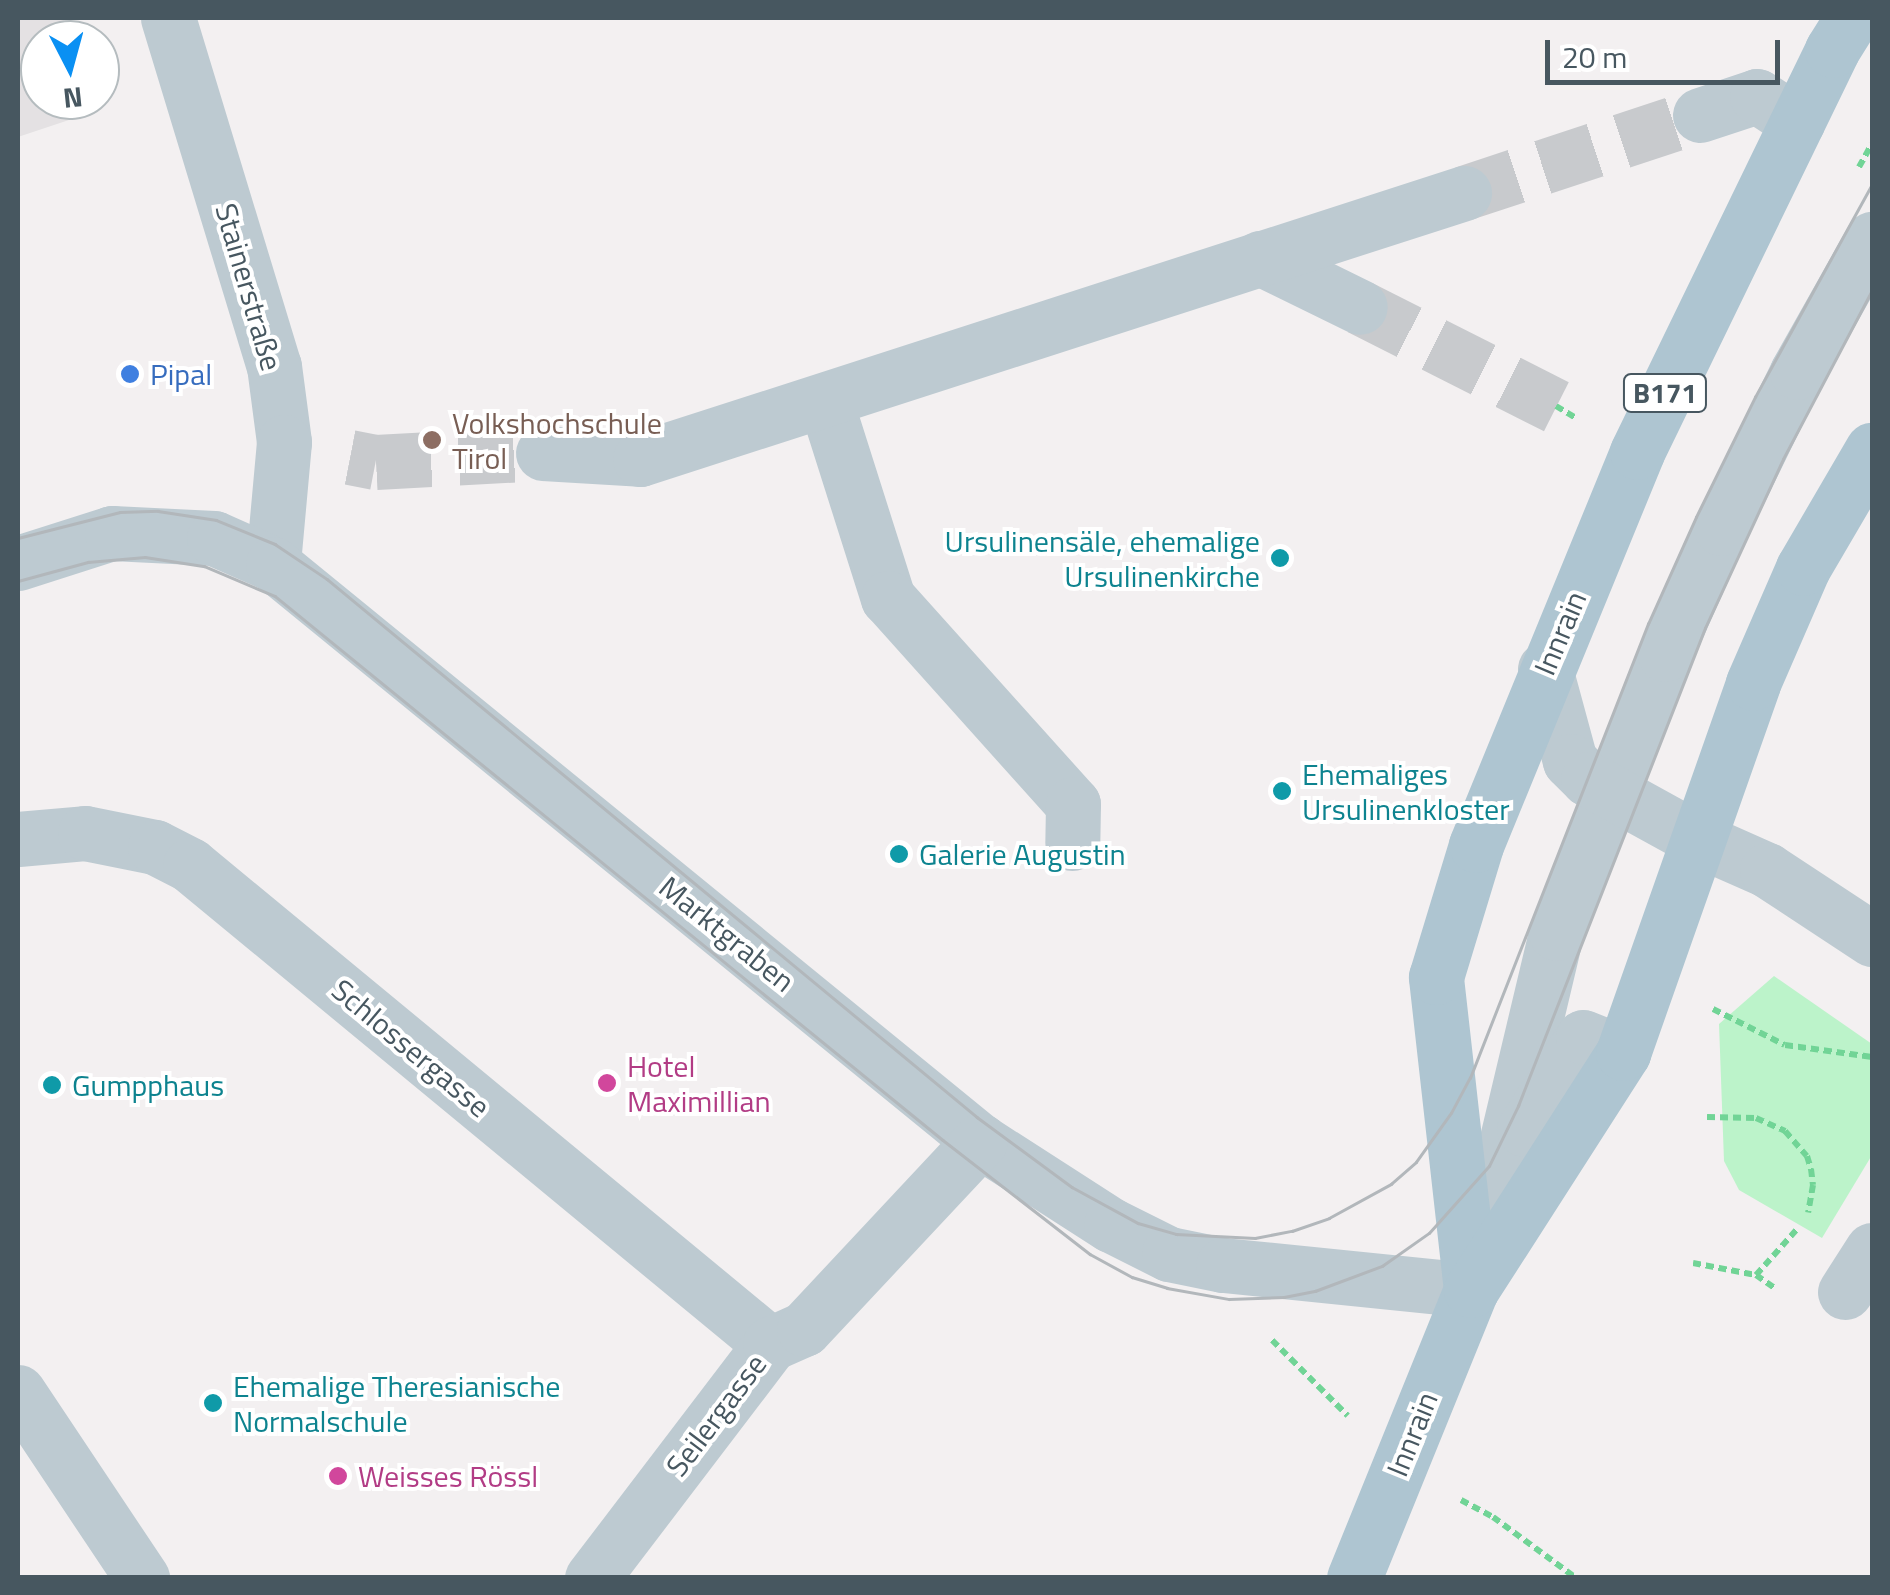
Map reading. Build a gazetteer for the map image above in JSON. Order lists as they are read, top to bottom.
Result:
{
  "streets": {
    "main road": ["B171", "Innrain"],
    "street": [
      "Stainerstraße",
      "Marktgraben",
      "Schlossergasse",
      "Seilergasse"
    ]
  },
  "crossings": [
    ["Stainerstraße", "Marktgraben"],
    ["Innrain", "Marktgraben"],
    ["Marktgraben", "Seilergasse"],
    ["Schlossergasse", "Seilergasse"]
  ],
  "places": [
    "Pipal",
    "Volkshochschule Tirol",
    "Ursulinensäle, ehemalige Ursulinenkirche",
    "Ehemaliges Ursulinenkloster",
    "Galerie Augustin",
    "Hotel Maximillian",
    "Gumpphaus",
    "Ehemalige Theresianische Normalschule",
    "Weisses Rössl"
  ],
  "scale_bar": "20 m",
  "north": "bottom"
}
